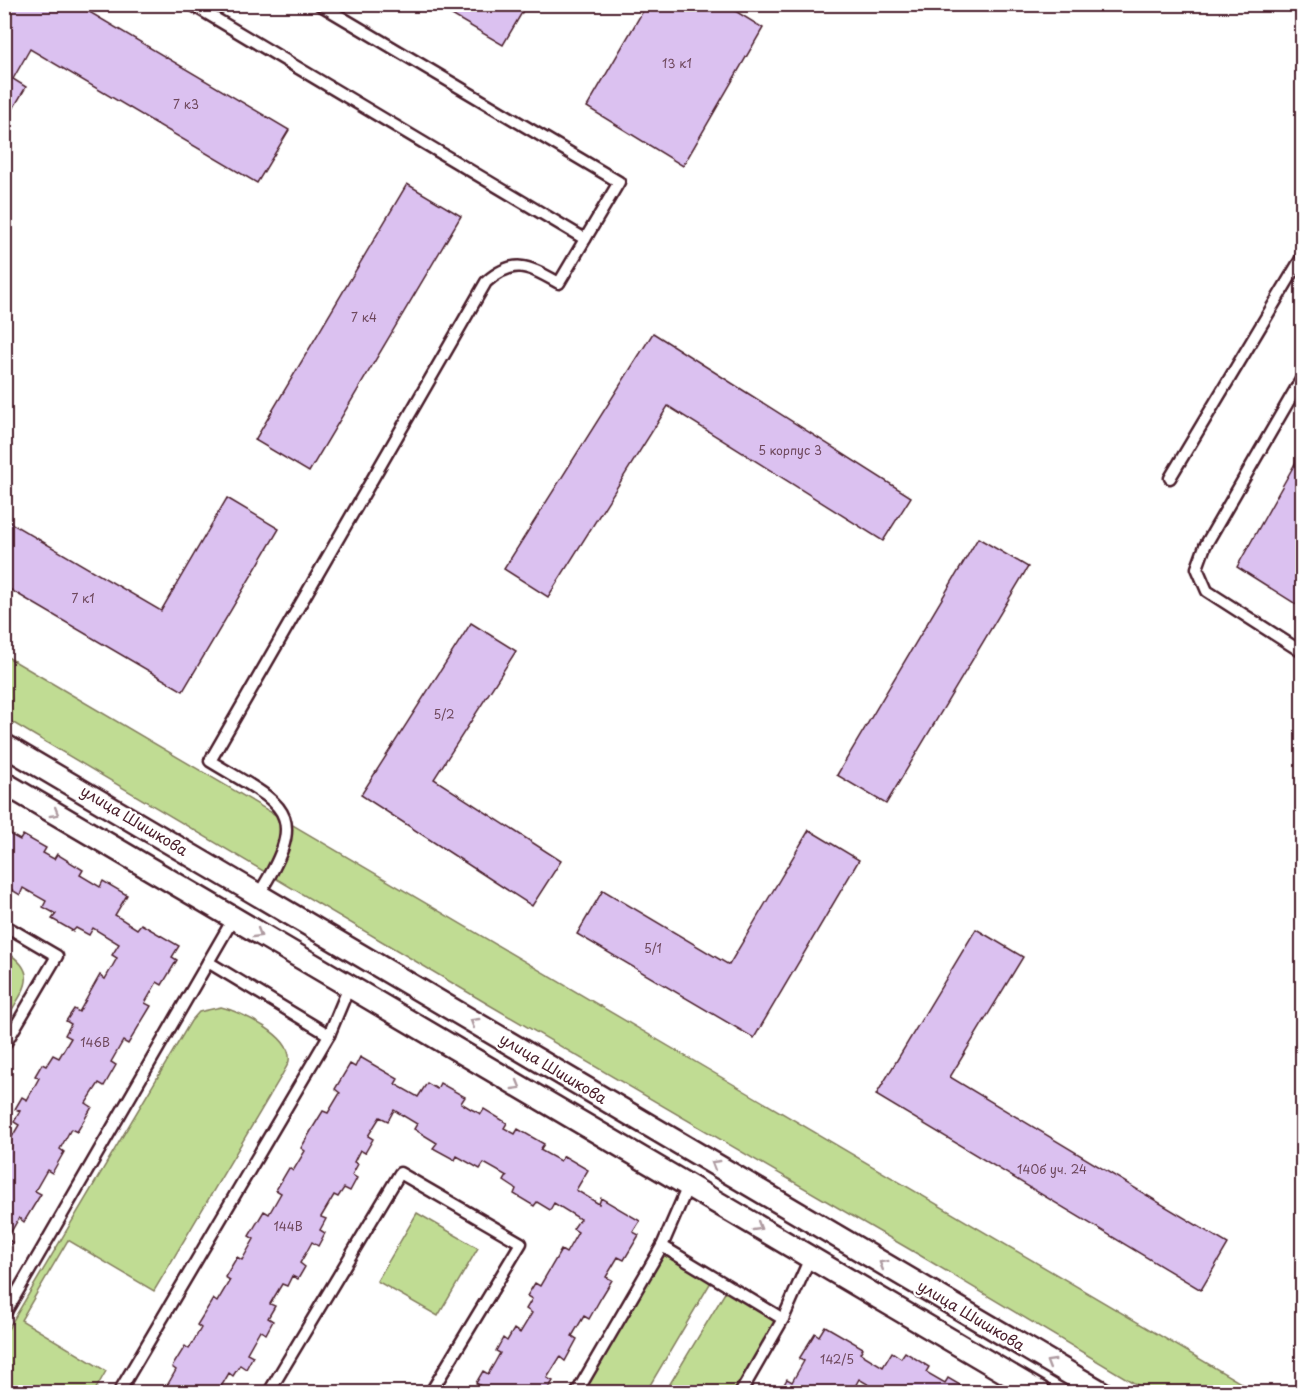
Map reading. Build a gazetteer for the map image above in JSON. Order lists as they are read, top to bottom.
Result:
{
  "streets": {
    "street": ["улица Шишкова"]
  },
  "house_numbers": [
    "13 к1",
    "7 к3",
    "7 к4",
    "5 корпус 3",
    "7 к1",
    "5/2",
    "5/1",
    "146В",
    "140б уч. 24",
    "144В",
    "142/5"
  ]
}
